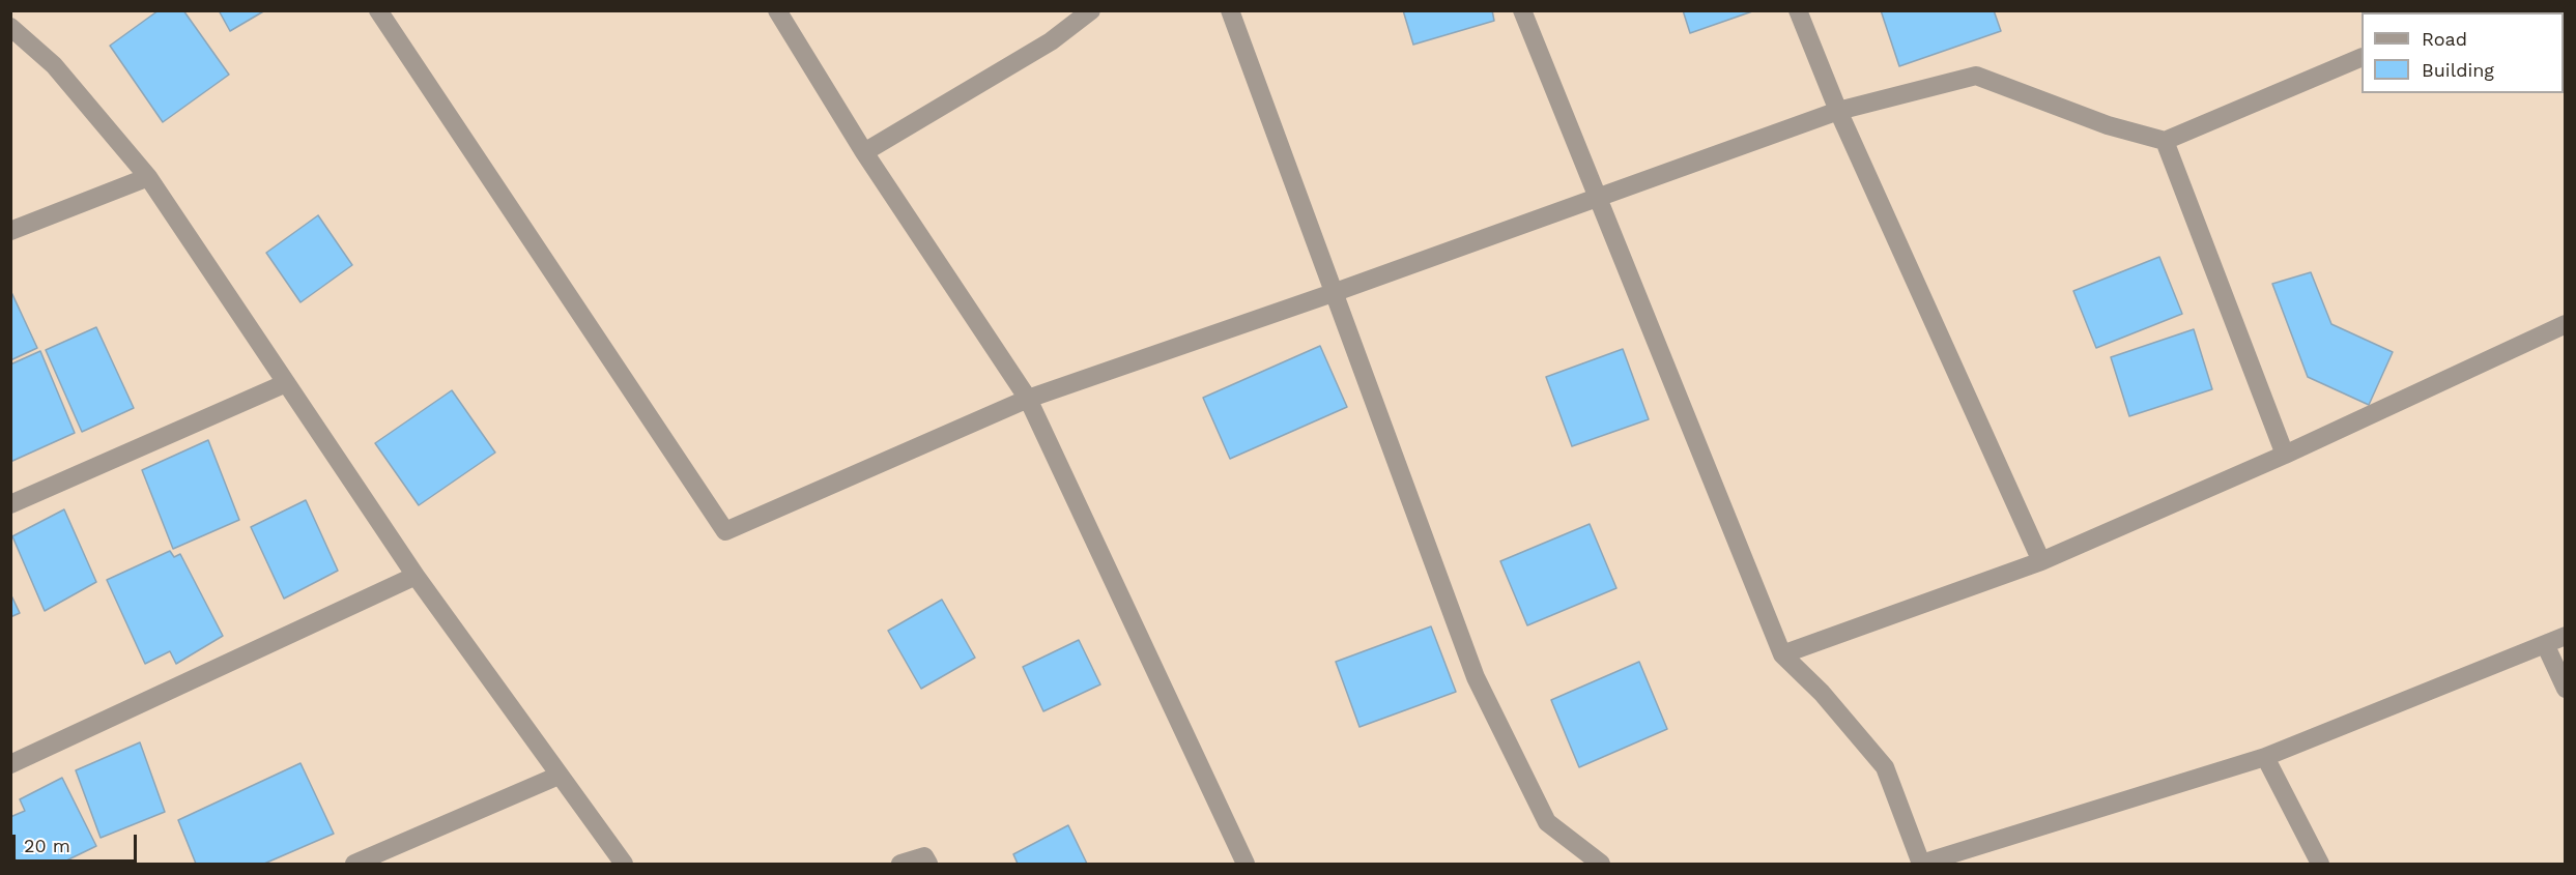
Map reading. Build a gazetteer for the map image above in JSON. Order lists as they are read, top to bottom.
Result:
{
  "legend": ["Road", "Building"],
  "scale_bar": "20 m"
}
